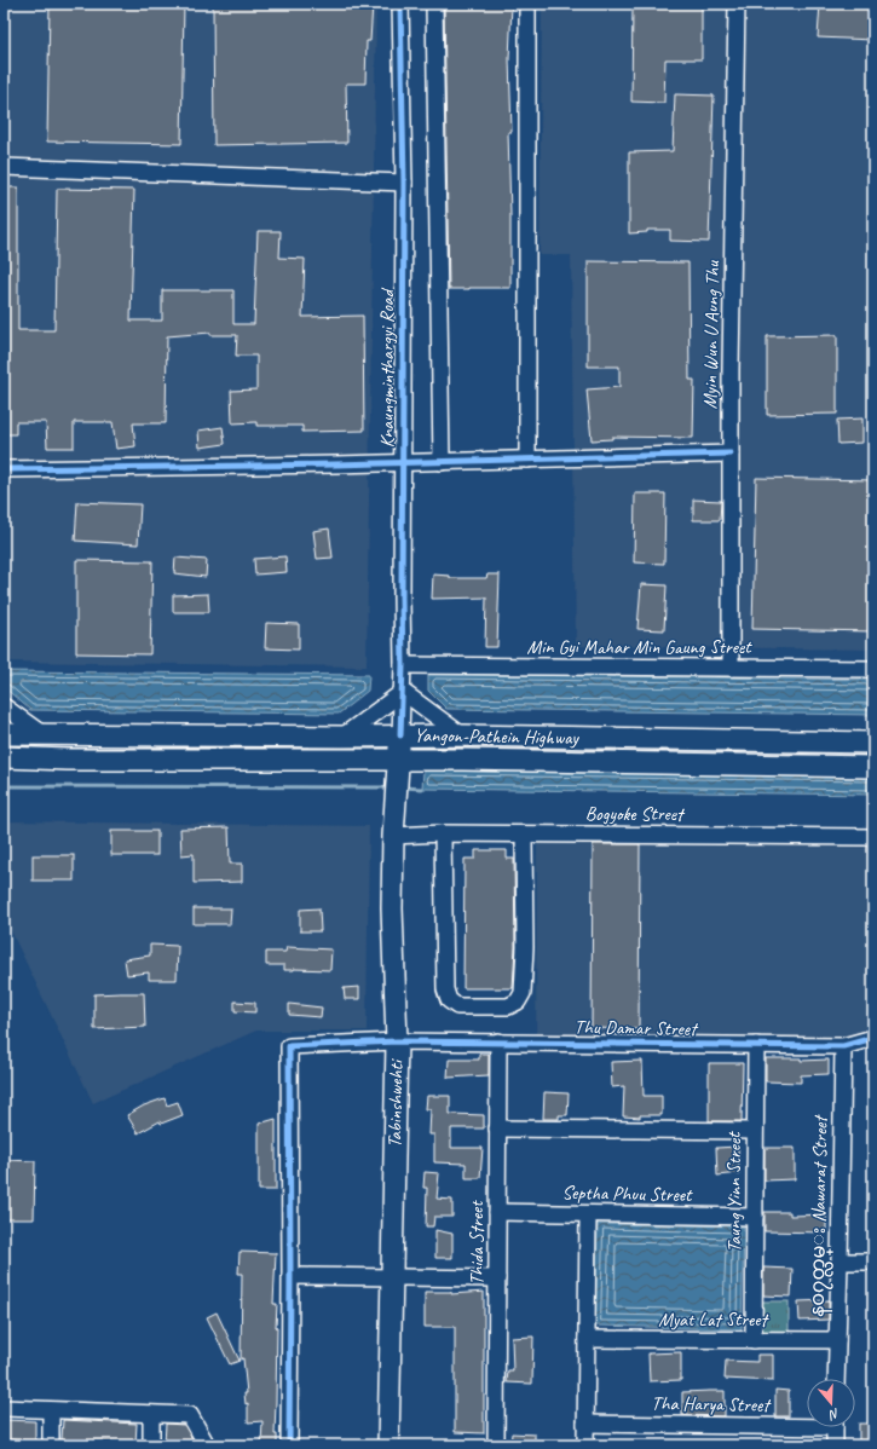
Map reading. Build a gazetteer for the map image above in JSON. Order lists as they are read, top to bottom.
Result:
{
  "streets": {
    "main road": ["Yangon-Pathein Highway", "Tabinshwehti"],
    "street": [
      "Myin Wun U Aung Thu",
      "Knaungminthargyi Road",
      "Min Gyi Mahar Min Gaung Street",
      "Bogyoke Street",
      "Thu Damar Street",
      "Taung Yinn Street",
      "Septha Phuu Street",
      "နဝ၇တ္လမ္း Nawarat Street",
      "Thida Street",
      "Myat Lat Street",
      "Tha Harya Street"
    ]
  },
  "crossings": [
    ["Myin Wun U Aung Thu", "Min Gyi Mahar Min Gaung Street"],
    ["Knaungminthargyi Road", "Min Gyi Mahar Min Gaung Street"],
    ["Knaungminthargyi Road", "Yangon-Pathein Highway"],
    ["Knaungminthargyi Road", "Tabinshwehti"],
    ["Yangon-Pathein Highway", "Tabinshwehti"],
    ["Bogyoke Street", "Tabinshwehti"],
    ["Thu Damar Street", "Tabinshwehti"],
    ["Thu Damar Street", "Taung Yinn Street"],
    ["Thu Damar Street", "နဝ၇တ္လမ္း Nawarat Street"],
    ["Thu Damar Street", "Thida Street"],
    ["Taung Yinn Street", "Septha Phuu Street"],
    ["Taung Yinn Street", "Myat Lat Street"],
    ["Septha Phuu Street", "Thida Street"],
    ["နဝ၇တ္လမ္း Nawarat Street", "Myat Lat Street"]
  ],
  "north": "bottom"
}
